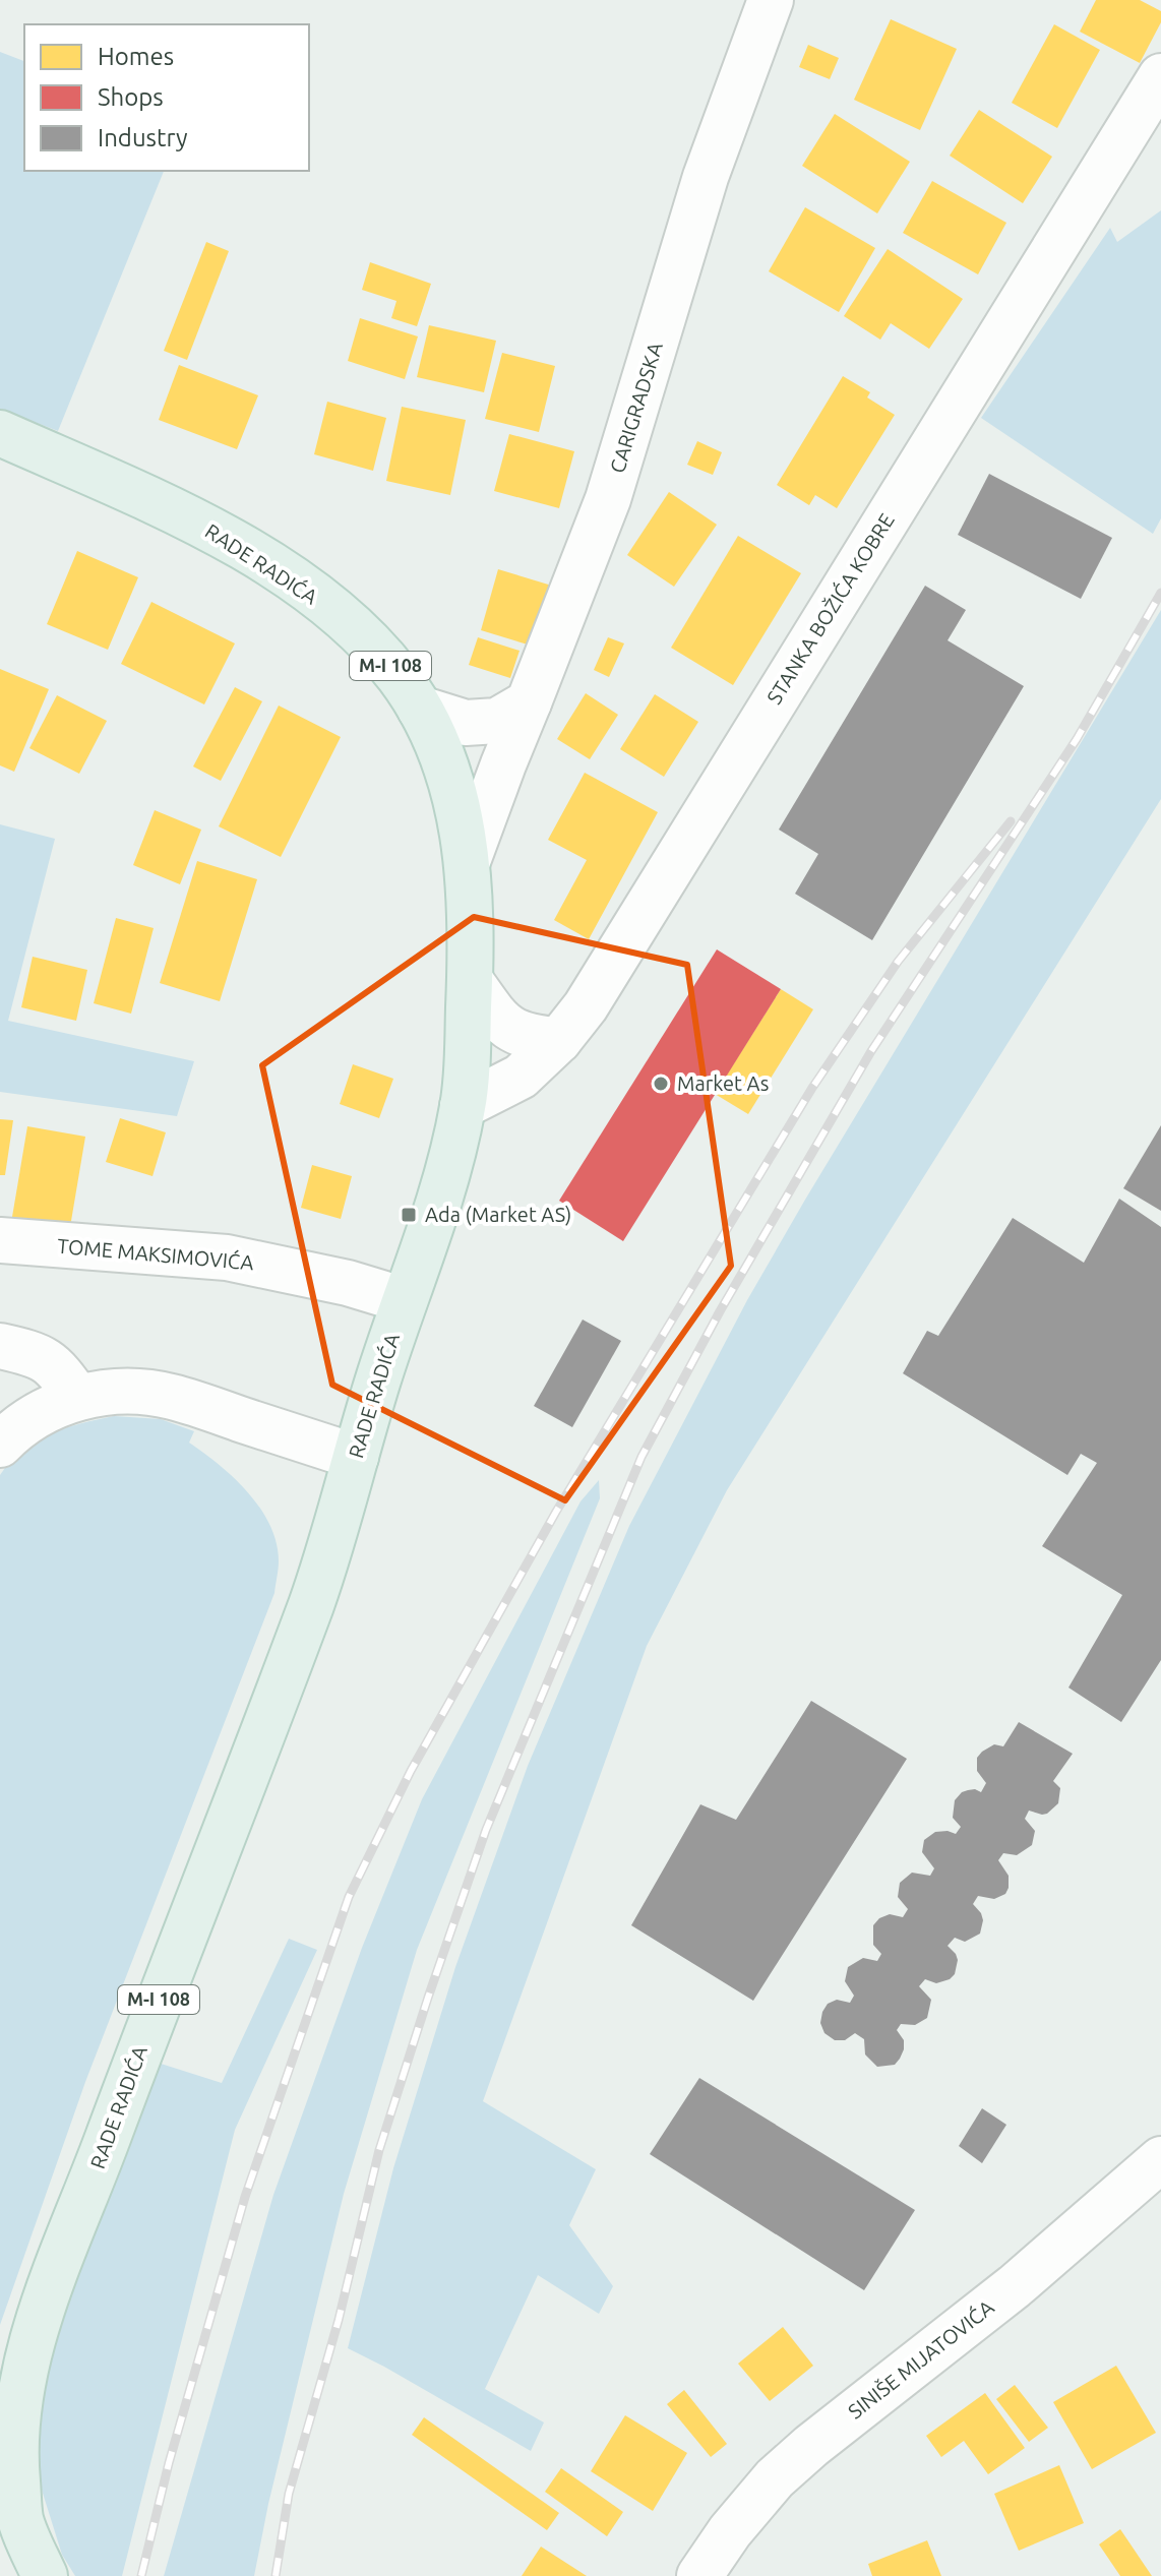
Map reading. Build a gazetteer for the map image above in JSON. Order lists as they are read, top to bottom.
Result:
{
  "streets": {
    "main road": ["RADE RADIĆA", "M-I 108"],
    "street": [
      "CARIGRADSKA",
      "STANKA BOŽIĆA KOBRE",
      "TOME MAKSIMOVIĆA",
      "SINIŠE MIJATOVIĆA"
    ]
  },
  "crossings": [
    ["CARIGRADSKA", "RADE RADIĆA"],
    ["RADE RADIĆA", "STANKA BOŽIĆA KOBRE"],
    ["RADE RADIĆA", "TOME MAKSIMOVIĆA"]
  ],
  "places": {
    "other": ["Market As"],
    "transit": ["Ada (Market AS)"]
  },
  "legend": ["Homes", "Shops", "Industry"]
}
